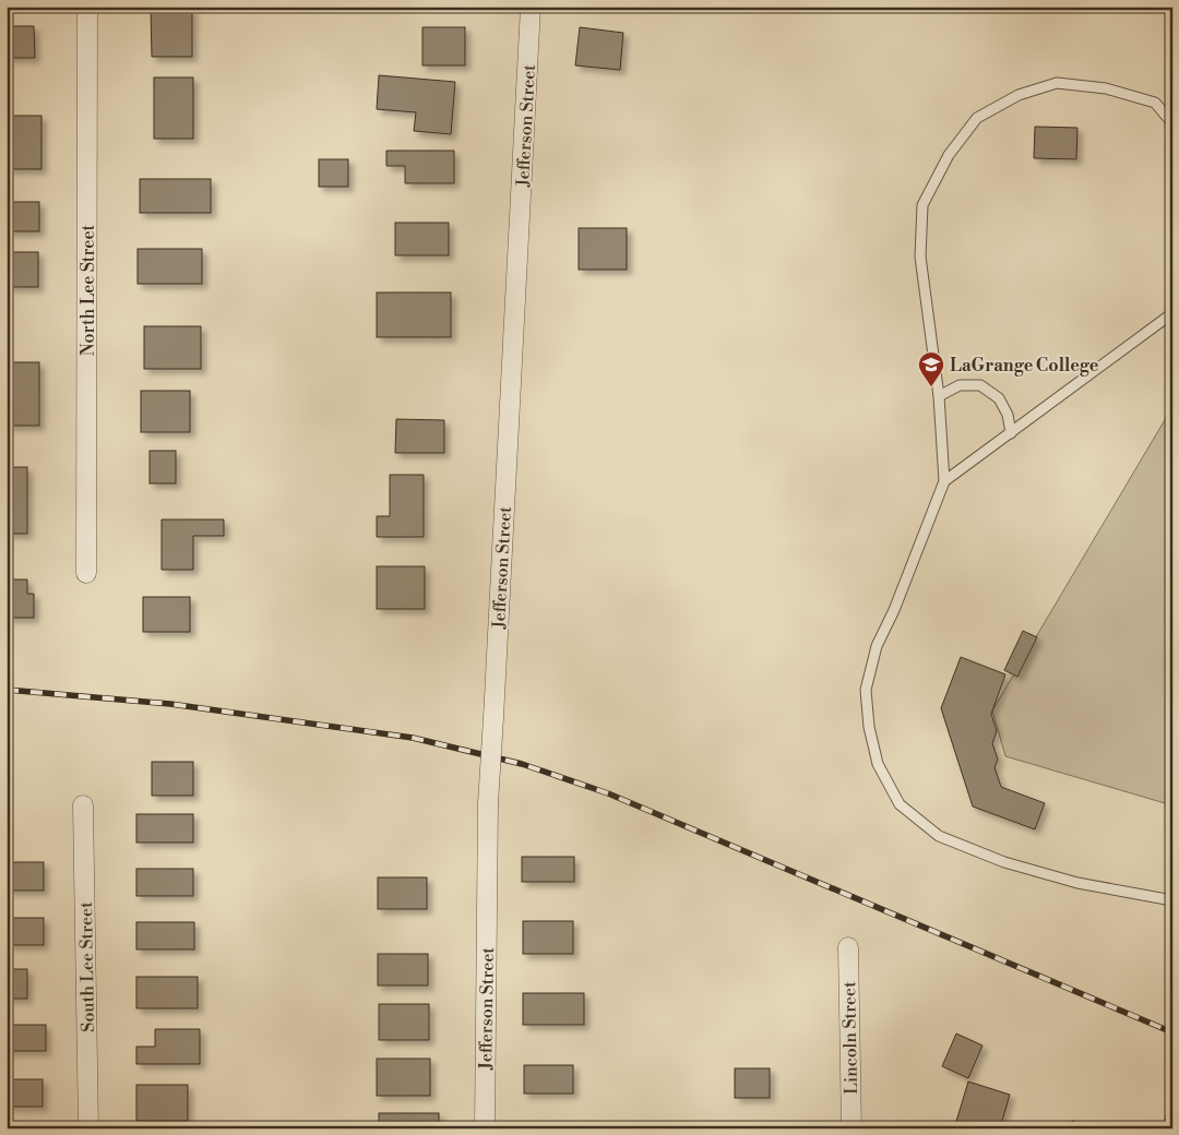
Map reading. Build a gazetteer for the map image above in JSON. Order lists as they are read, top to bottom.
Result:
{
  "streets": {
    "street": [
      "Jefferson Street",
      "North Lee Street",
      "South Lee Street",
      "Lincoln Street"
    ]
  },
  "places": {
    "school or university": ["LaGrange College"]
  }
}
